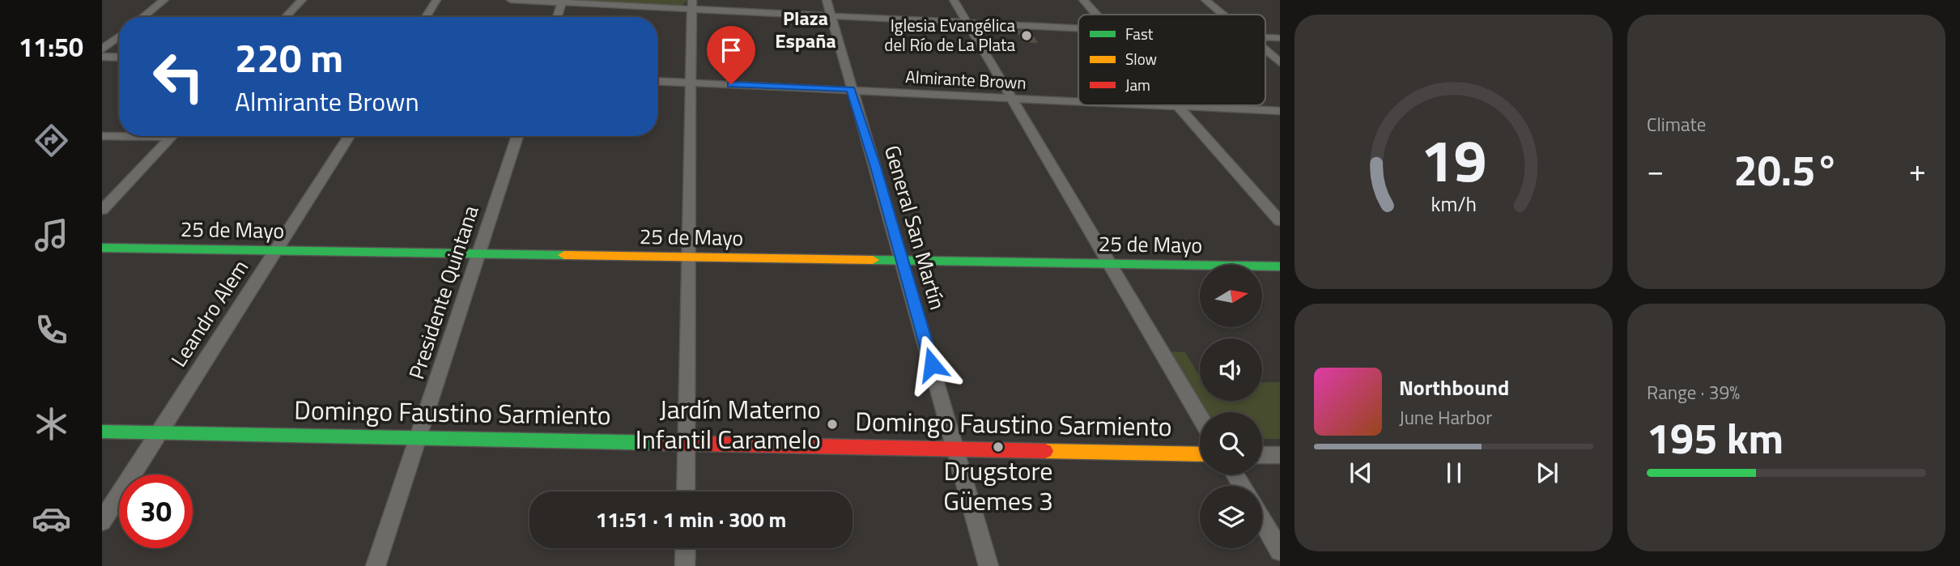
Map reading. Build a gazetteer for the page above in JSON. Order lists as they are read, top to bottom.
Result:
{
  "streets": {
    "street": [
      "Almirante Brown",
      "General San Martín",
      "25 de Mayo",
      "Presidente Quintana",
      "Leandro Alem",
      "Domingo Faustino Sarmiento"
    ]
  },
  "crossings": [
    ["Almirante Brown", "General San Martín"],
    ["General San Martín", "25 de Mayo"],
    ["General San Martín", "Domingo Faustino Sarmiento"],
    ["25 de Mayo", "Presidente Quintana"],
    ["25 de Mayo", "Leandro Alem"],
    ["Presidente Quintana", "Domingo Faustino Sarmiento"],
    ["Leandro Alem", "Domingo Faustino Sarmiento"]
  ],
  "districts": ["Plaza España"],
  "places": ["Iglesia Evangélica del Río de La Plata", "Jardín Materno Infantil Caramelo", "Drugstore Güemes 3"],
  "legend": ["Fast", "Slow", "Jam"],
  "north": "right",
  "page": {
    "tabs": "11:50",
    "tile": [
      "Climate",
      ["Range · 39%", "195 km"]
    ],
    "turn": ["220 m", "Almirante Brown"],
    "heat": ["−", "20.5°", "+"],
    "song": ["Northbound", "June Harbor"],
    "limit": "30",
    "trip": "11:51 · 1 min · 300 m",
    "gauge": ["19", "km/h"]
  }
}
